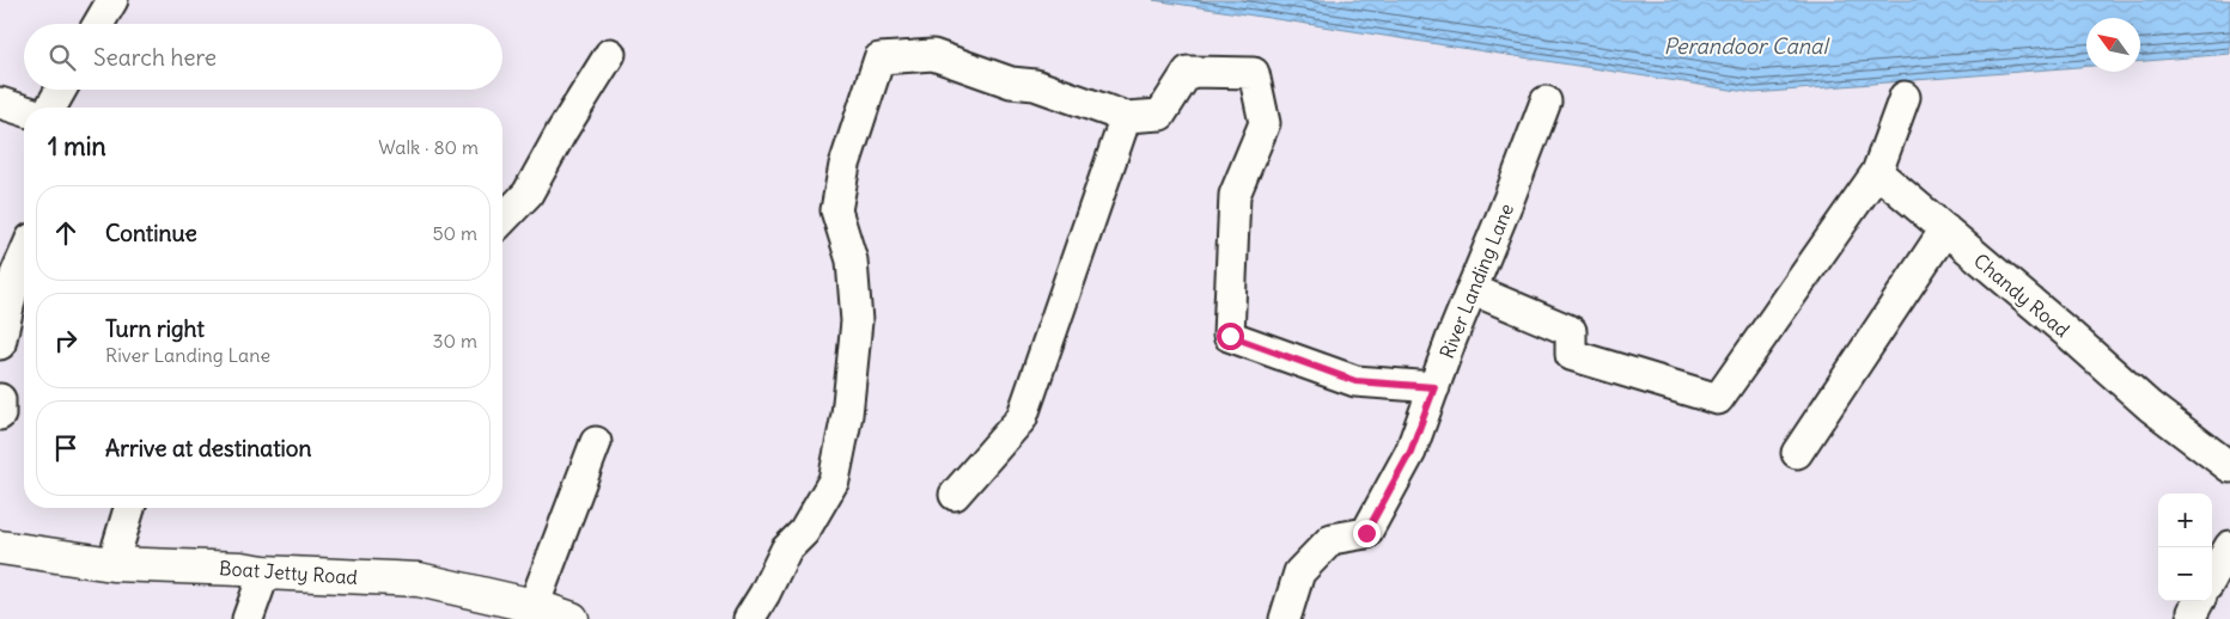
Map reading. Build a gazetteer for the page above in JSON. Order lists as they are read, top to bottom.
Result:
{
  "streets": {
    "street": ["River Landing Lane", "Chandy Road", "Boat Jetty Road"]
  },
  "water": ["Perandoor Canal"],
  "north": "top left",
  "page": {
    "search": "Search here",
    "heading": ["1 min", "Walk · 80 m"],
    "list": [
      ["Continue", "50 m"],
      ["Turn right", "River Landing Lane", "30 m"],
      "Arrive at destination"
    ],
    "map_buttons": ["+", "−"]
  }
}
